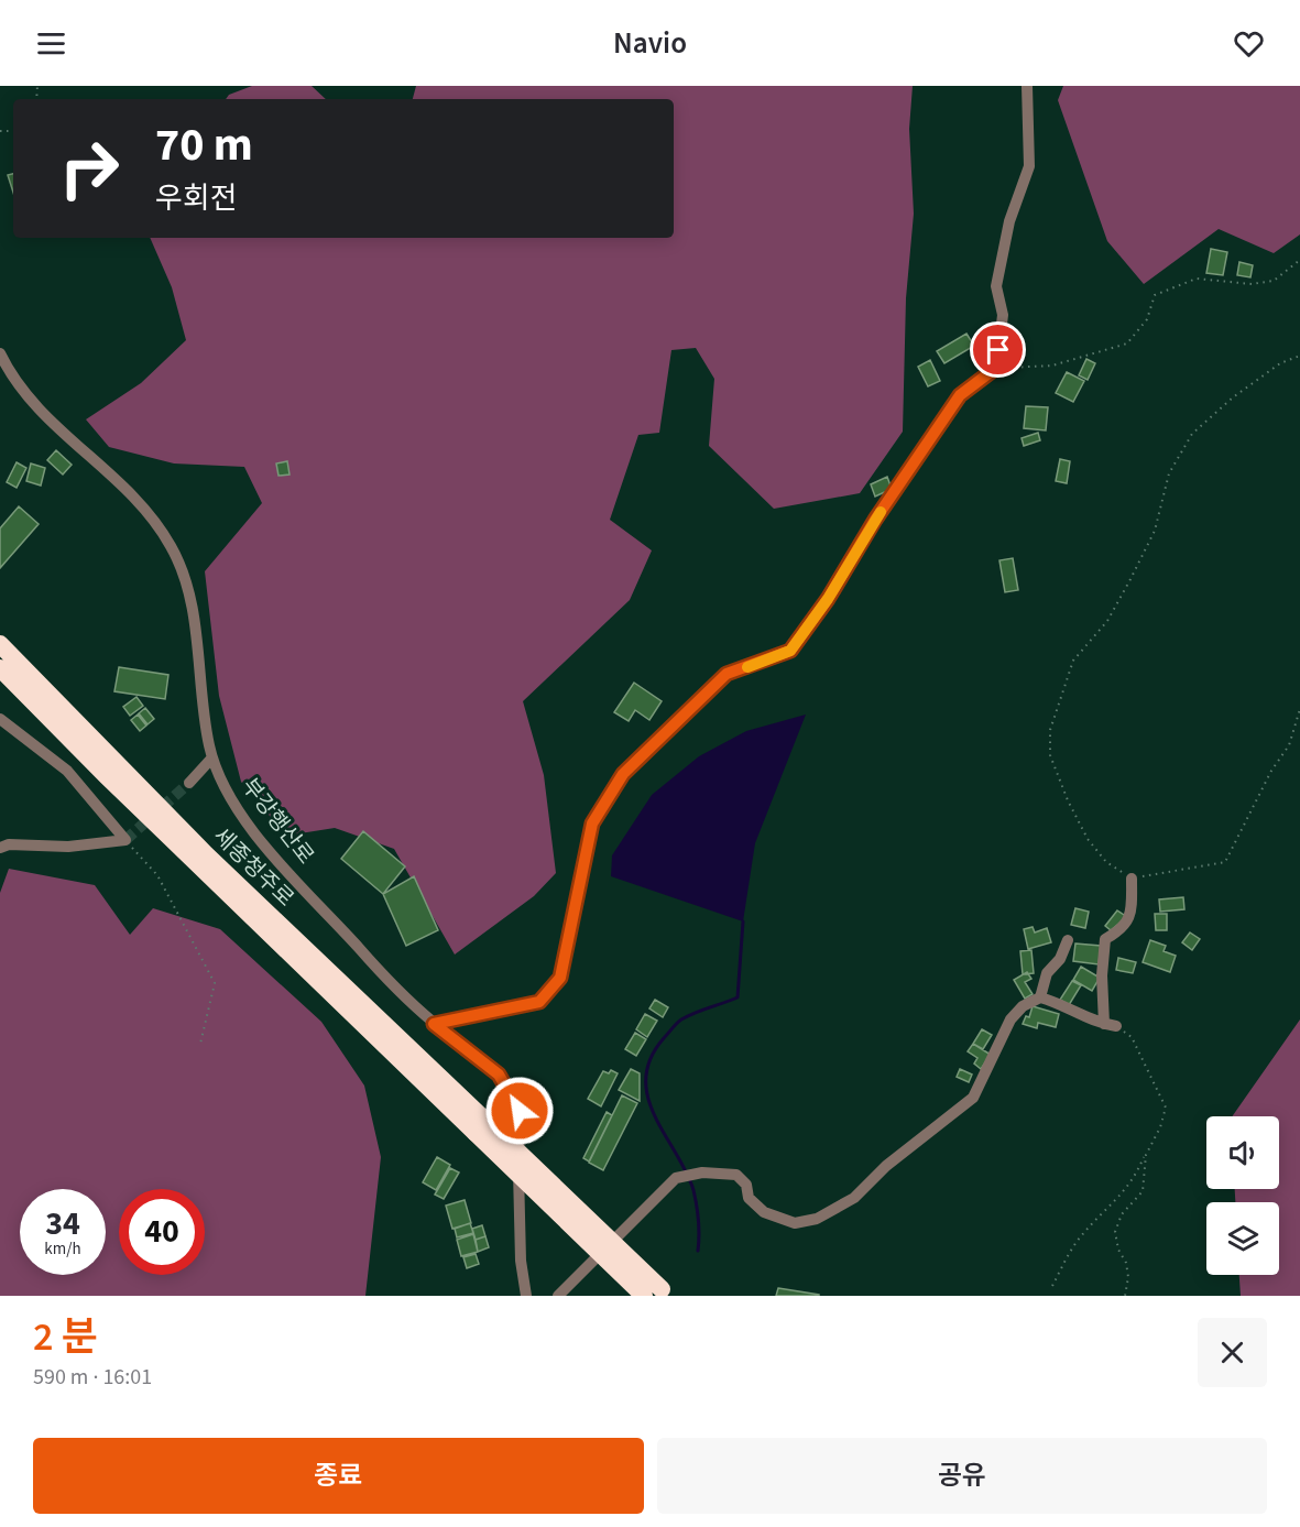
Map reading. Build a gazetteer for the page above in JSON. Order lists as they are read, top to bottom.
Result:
{
  "streets": {
    "highway": ["세종청주로"],
    "street": ["부강행산로"]
  },
  "page": {
    "header": "Navio",
    "turn": ["70 m", "우회전"],
    "speed": "34 km/h",
    "limit": "40",
    "heading": ["2 분", "590 m · 16:01"],
    "buttons": ["종료", "공유"]
  }
}
